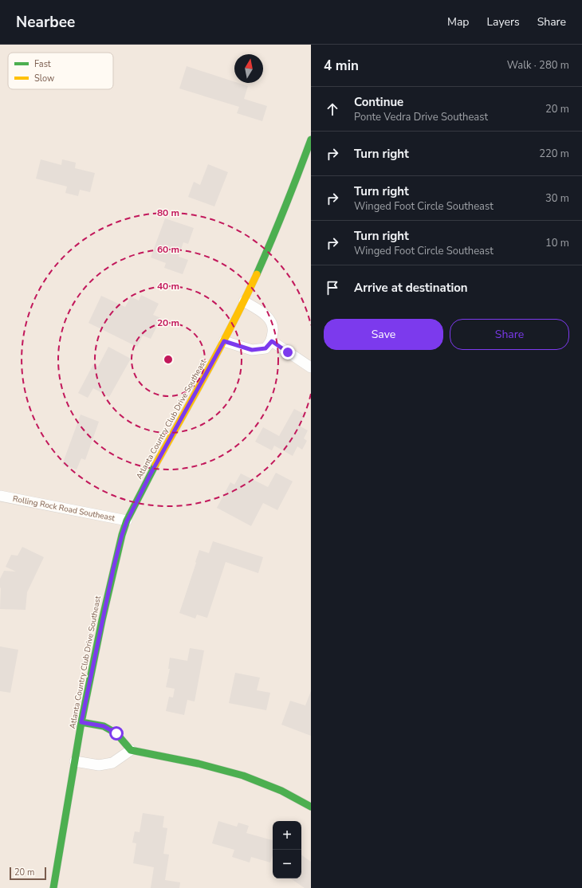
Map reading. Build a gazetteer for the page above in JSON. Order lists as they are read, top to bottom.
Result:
{
  "streets": {
    "street": ["Atlanta Country Club Drive Southeast", "Rolling Rock Road Southeast"]
  },
  "crossings": [
    ["Atlanta Country Club Drive Southeast", "Rolling Rock Road Southeast"]
  ],
  "legend": ["Fast", "Slow"],
  "scale_bar": "20 m",
  "north": "top",
  "page": {
    "header": "Nearbee",
    "nav": ["Map", "Layers", "Share"],
    "heading": ["4 min", "Walk · 280 m"],
    "list": [
      ["Continue", "Ponte Vedra Drive Southeast", "20 m"],
      ["Turn right", "220 m"],
      ["Turn right", "Winged Foot Circle Southeast", "30 m"],
      ["Turn right", "Winged Foot Circle Southeast", "10 m"],
      "Arrive at destination"
    ],
    "buttons": ["Save", "Share"],
    "map_buttons": ["+", "−"],
    "scale": "20 m"
  },
  "rings": [
    "80 m",
    "60 m",
    "40 m",
    "20 m"
  ]
}
